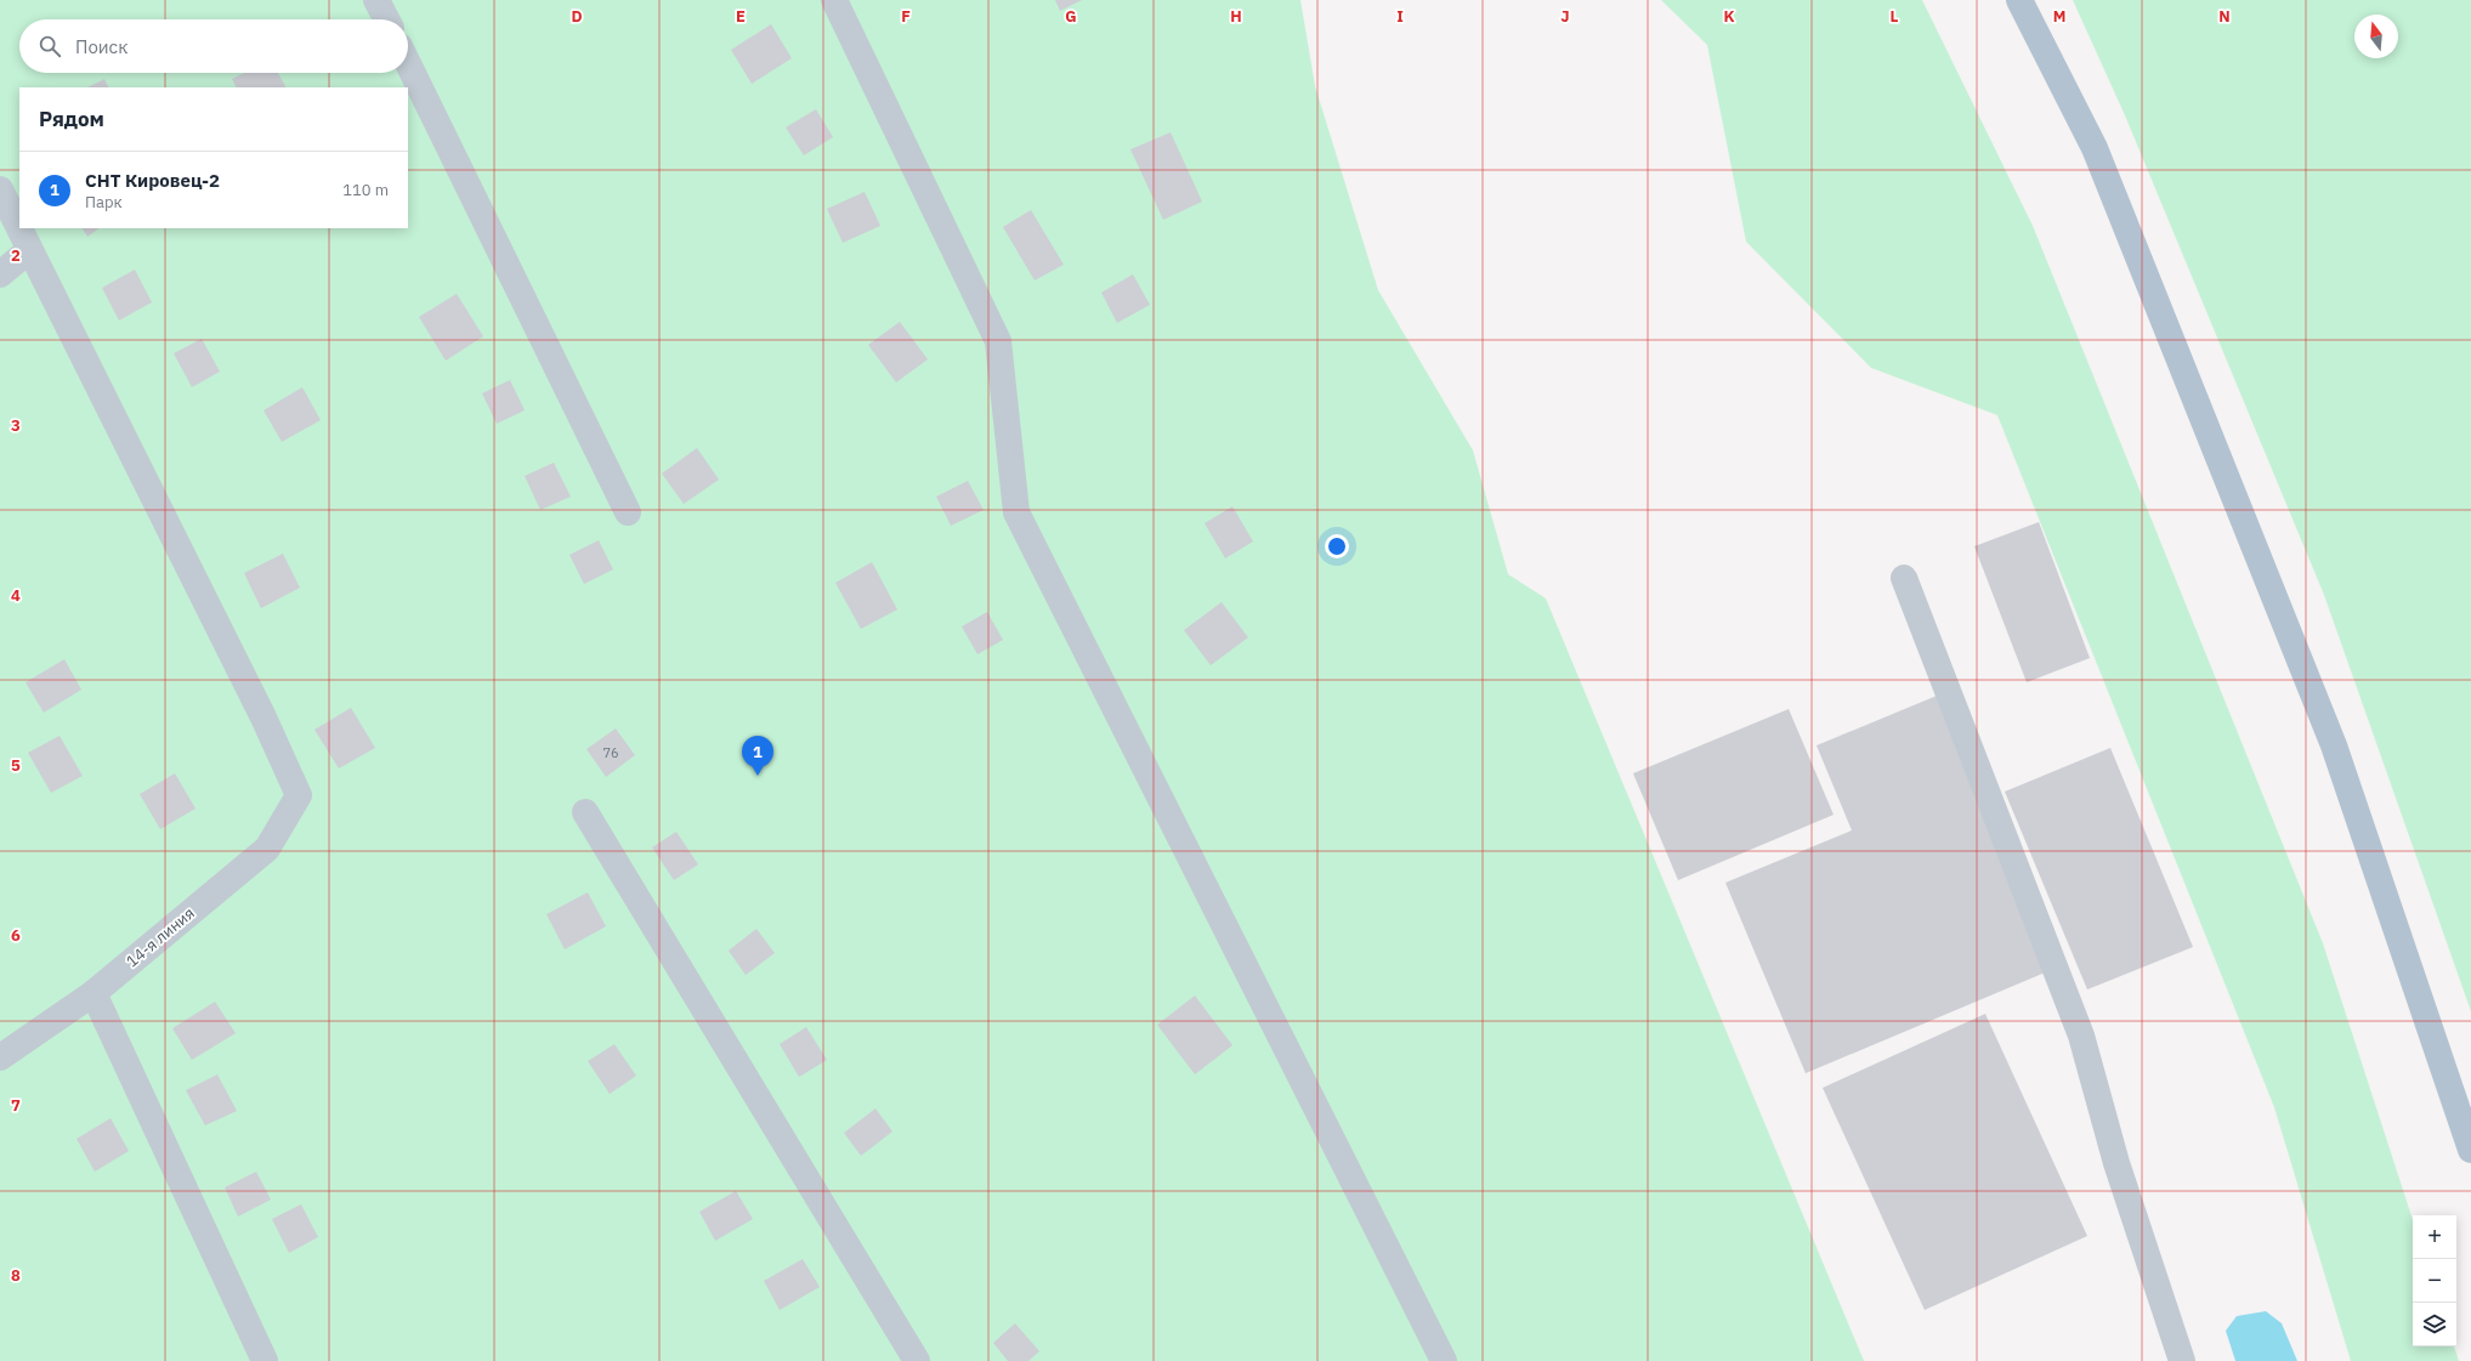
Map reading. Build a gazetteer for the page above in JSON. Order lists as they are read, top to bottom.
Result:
{
  "streets": {
    "street": ["14-я линия"]
  },
  "house_numbers": ["76"],
  "north": "top",
  "page": {
    "search": "Поиск",
    "heading": "Рядом",
    "list": [
      {
        "mark": "1",
        "name": "СНТ Кировец-2",
        "note": "Парк",
        "value": "110 m"
      }
    ],
    "pins": "1",
    "map_buttons": ["+", "−"]
  },
  "grid": {
    "columns": [
      "D",
      "E",
      "F",
      "G",
      "H",
      "I",
      "J",
      "K",
      "L",
      "M",
      "N"
    ],
    "rows": [
      "2",
      "3",
      "4",
      "5",
      "6",
      "7",
      "8"
    ]
  }
}
